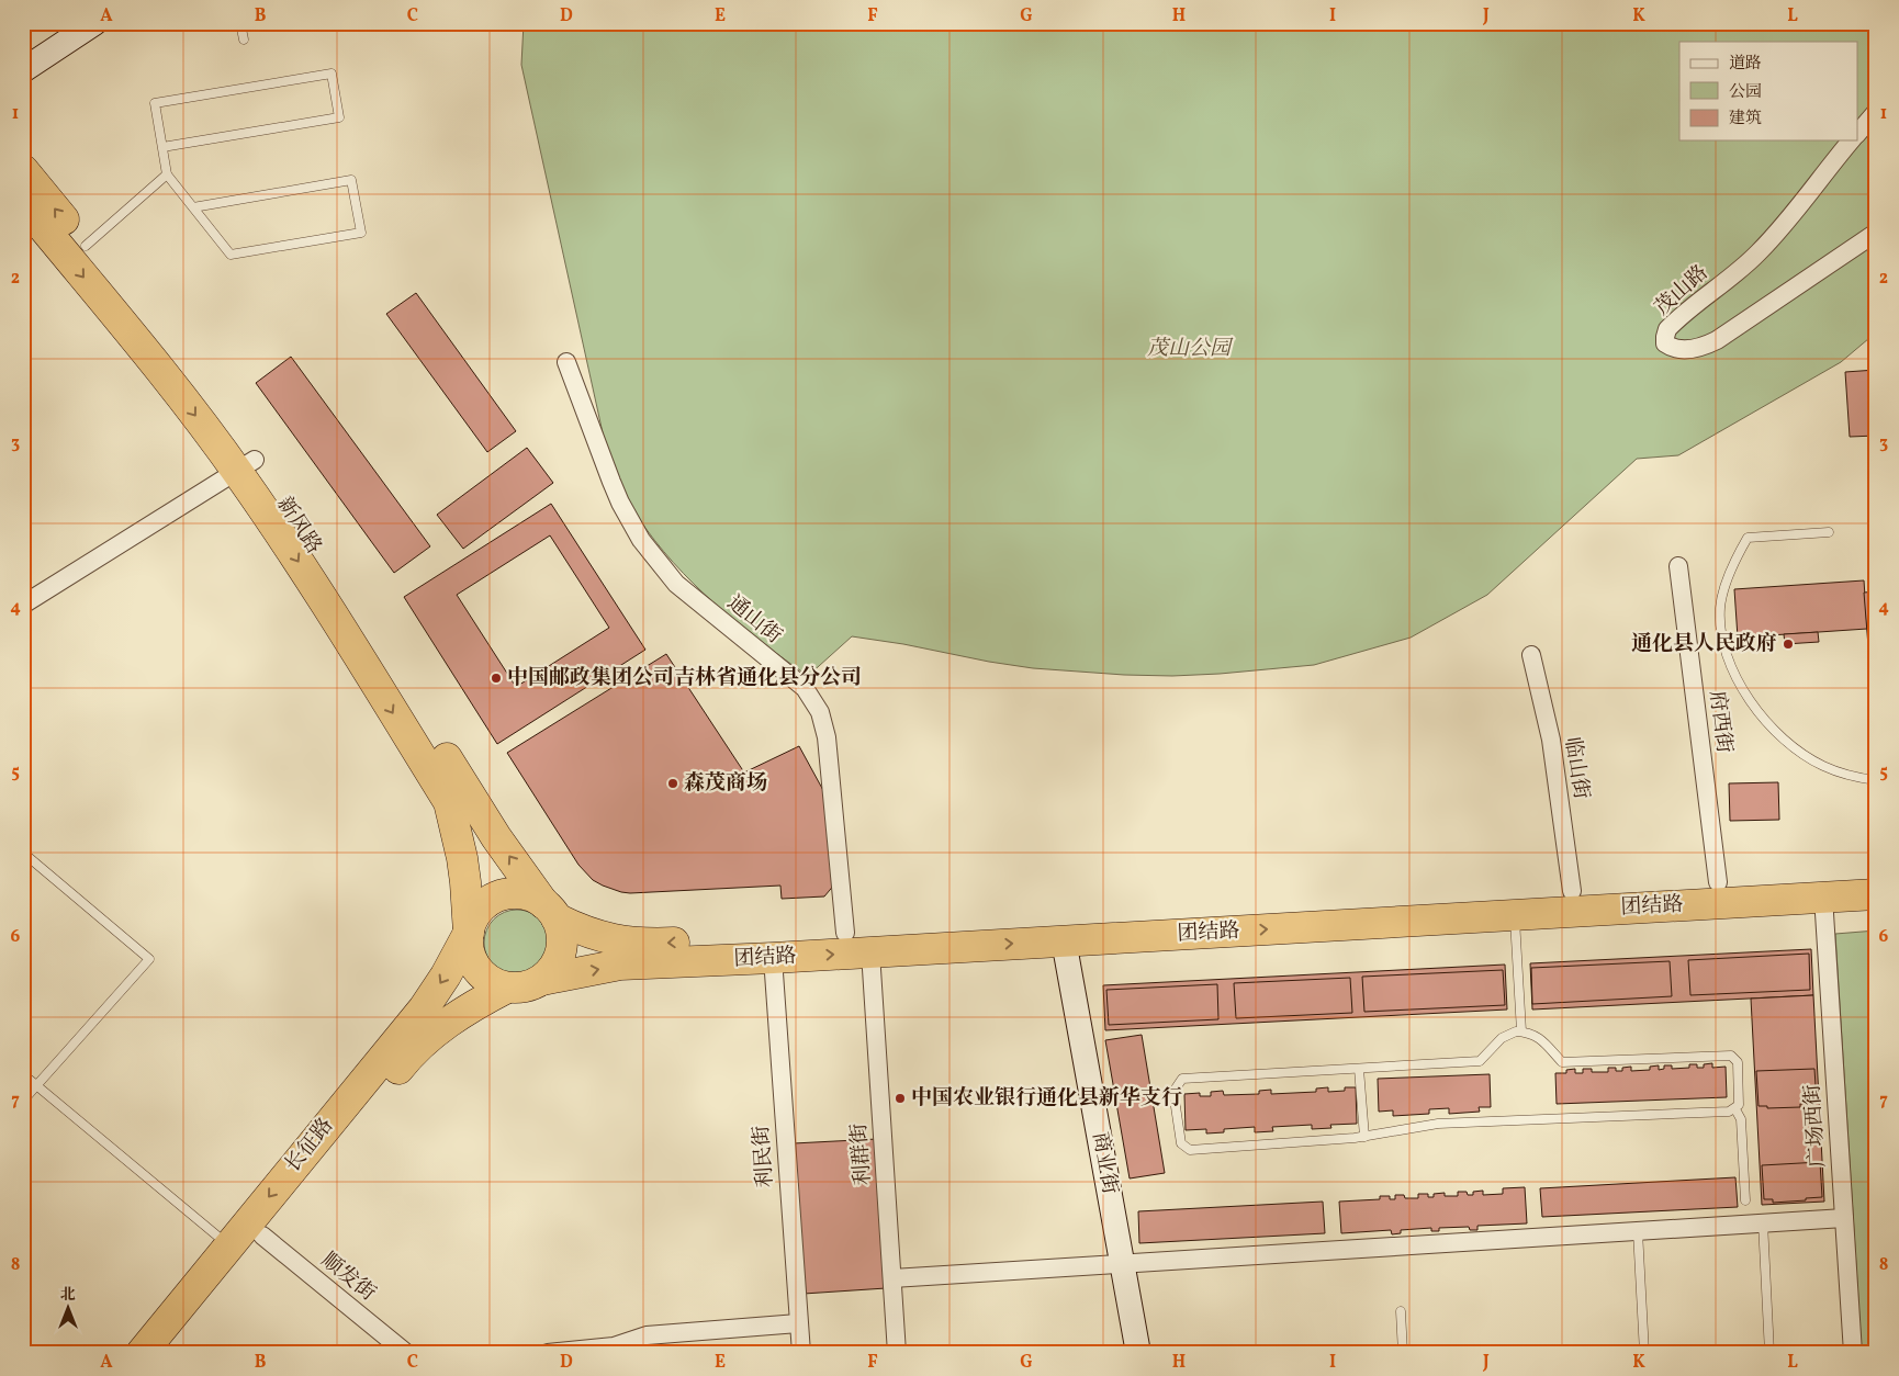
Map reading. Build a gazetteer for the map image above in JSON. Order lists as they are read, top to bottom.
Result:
{
  "streets": {
    "highway": ["新风路", "团结路", "长征路"],
    "street": [
      "茂山路",
      "通山街",
      "府西街",
      "临山街",
      "广场西街",
      "利群街",
      "利民街",
      "商业街",
      "顺发街"
    ]
  },
  "crossings": [
    ["新风路", "团结路"],
    ["新风路", "长征路"],
    ["通山街", "团结路"],
    ["府西街", "团结路"],
    ["临山街", "团结路"],
    ["团结路", "广场西街"],
    ["团结路", "长征路"],
    ["团结路", "利群街"],
    ["团结路", "利民街"],
    ["团结路", "商业街"],
    ["长征路", "顺发街"]
  ],
  "parks": ["茂山公园"],
  "places": [
    "通化县人民政府",
    "中国邮政集团公司吉林省通化县分公司",
    "森茂商场",
    "中国农业银行通化县新华支行"
  ],
  "legend": ["道路", "公园", "建筑"],
  "north": "top",
  "grid": {
    "columns": [
      "A",
      "B",
      "C",
      "D",
      "E",
      "F",
      "G",
      "H",
      "I",
      "J",
      "K",
      "L"
    ],
    "rows": [
      "1",
      "2",
      "3",
      "4",
      "5",
      "6",
      "7",
      "8"
    ]
  }
}
